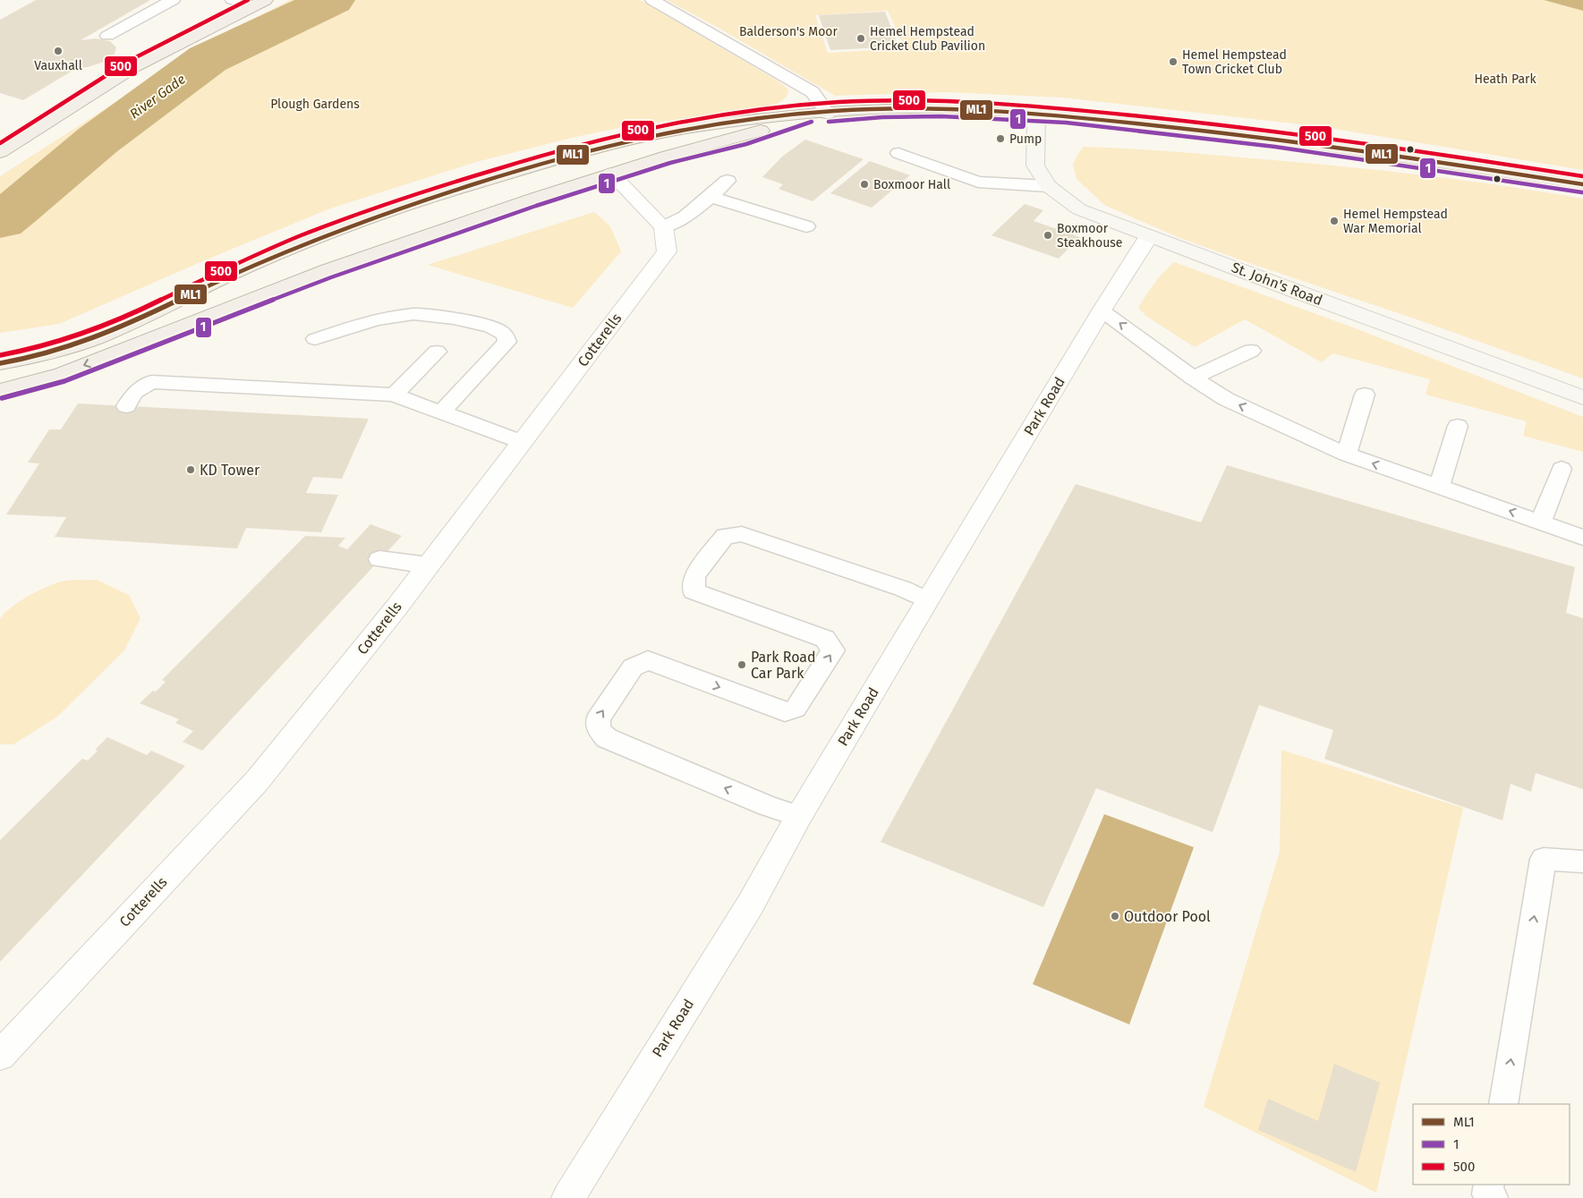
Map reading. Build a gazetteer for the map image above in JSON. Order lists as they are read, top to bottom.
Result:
{
  "streets": {
    "street": ["St. John's Road", "Cotterells", "Park Road"]
  },
  "crossings": [
    ["St. John's Road", "Park Road"]
  ],
  "water": ["River Gade"],
  "parks": ["Balderson's Moor", "Heath Park", "Plough Gardens"],
  "places": [
    "Hemel Hempstead Cricket Club Pavilion",
    "Vauxhall",
    "Hemel Hempstead Town Cricket Club",
    "Pump",
    "Boxmoor Hall",
    "Hemel Hempstead War Memorial",
    "Boxmoor Steakhouse",
    "KD Tower",
    "Park Road Car Park",
    "Outdoor Pool"
  ],
  "lines": ["transit line 500", "transit line ML1", "transit line 1"],
  "legend": ["ML1", "1", "500"]
}
